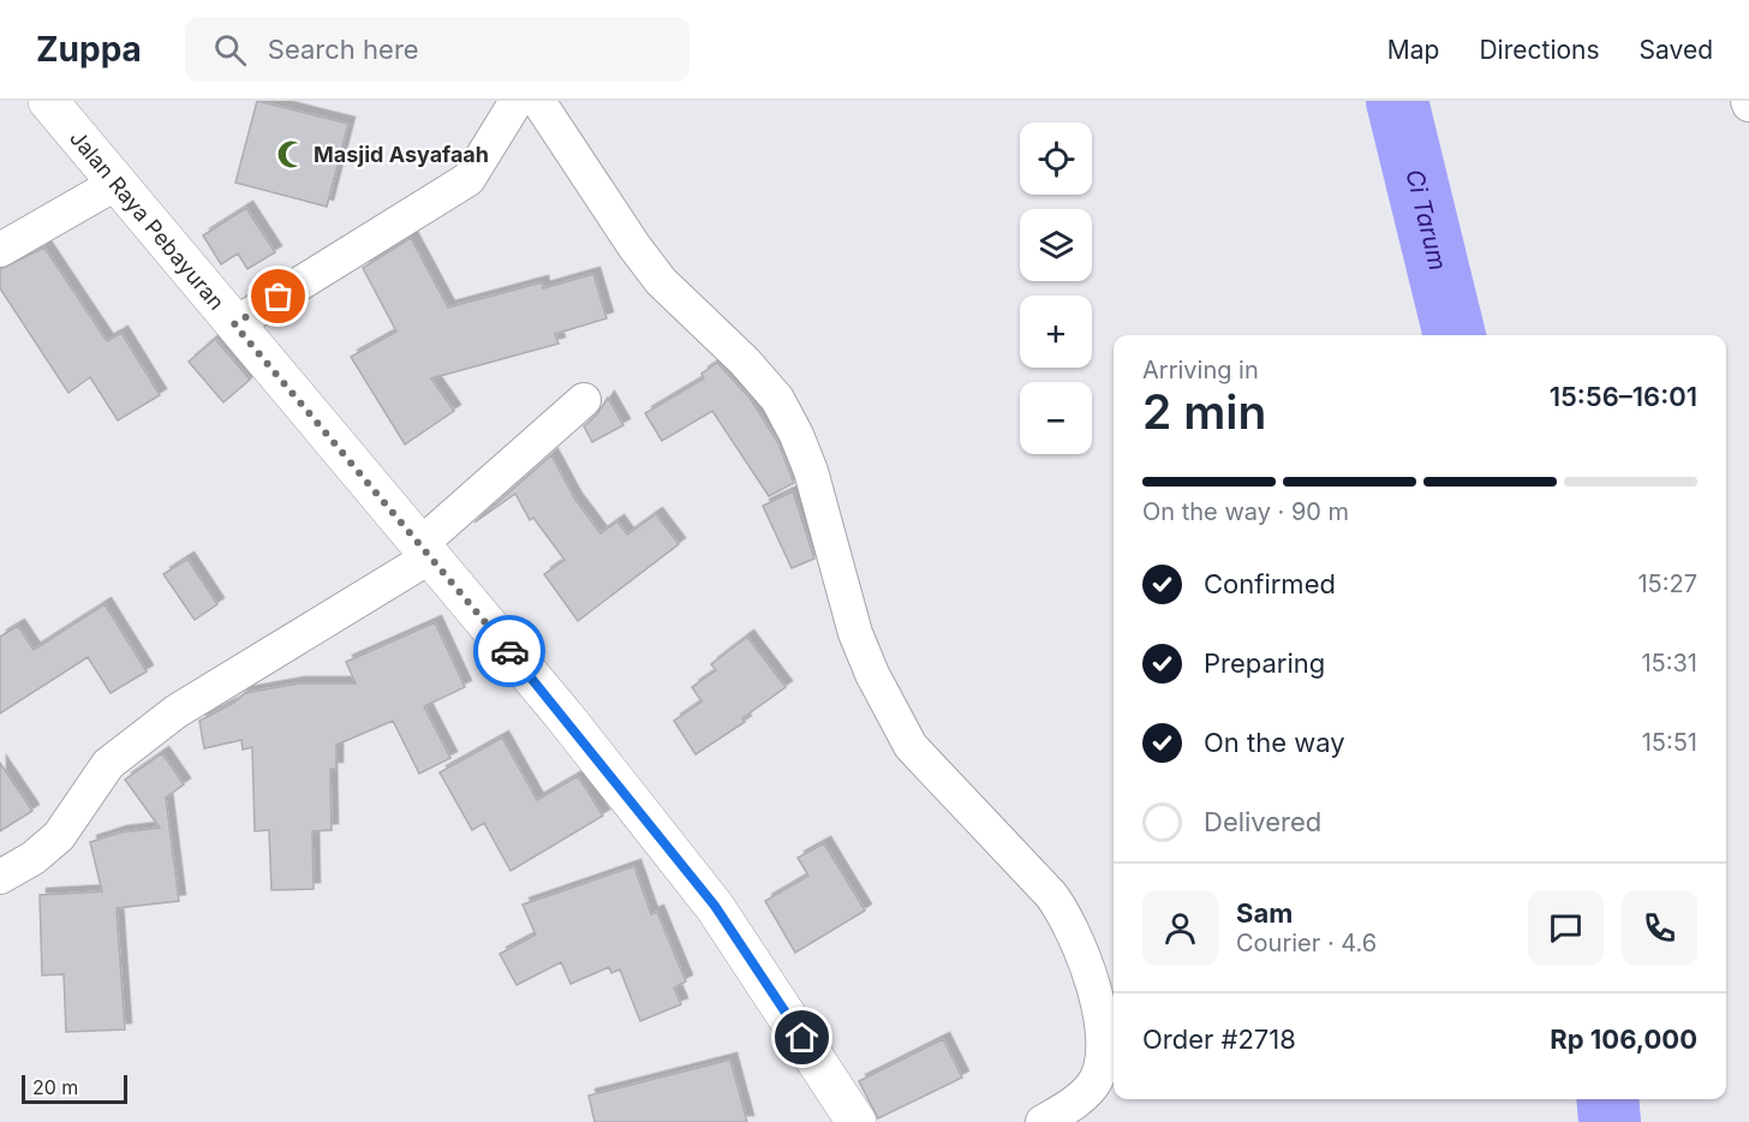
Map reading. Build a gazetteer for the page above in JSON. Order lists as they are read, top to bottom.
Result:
{
  "streets": {
    "main road": ["Jalan Raya Pebayuran"]
  },
  "water": ["Ci Tarum"],
  "places": {
    "mosque": ["Masjid Asyafaah"]
  },
  "scale_bar": "20 m",
  "page": {
    "header": "Zuppa",
    "search": "Search here",
    "nav": ["Map", "Directions", "Saved"],
    "map_buttons": ["+", "−"],
    "heading": ["2 min", "Arriving in", "15:56–16:01"],
    "panel": [
      "Sam",
      "Courier · 4.6",
      "Order #2718",
      "Rp 106,000"
    ],
    "bar": "On the way · 90 m",
    "list": [
      ["Confirmed", "15:27"],
      ["Preparing", "15:31"],
      ["On the way", "15:51"],
      "Delivered"
    ],
    "scale": "20 m"
  }
}
